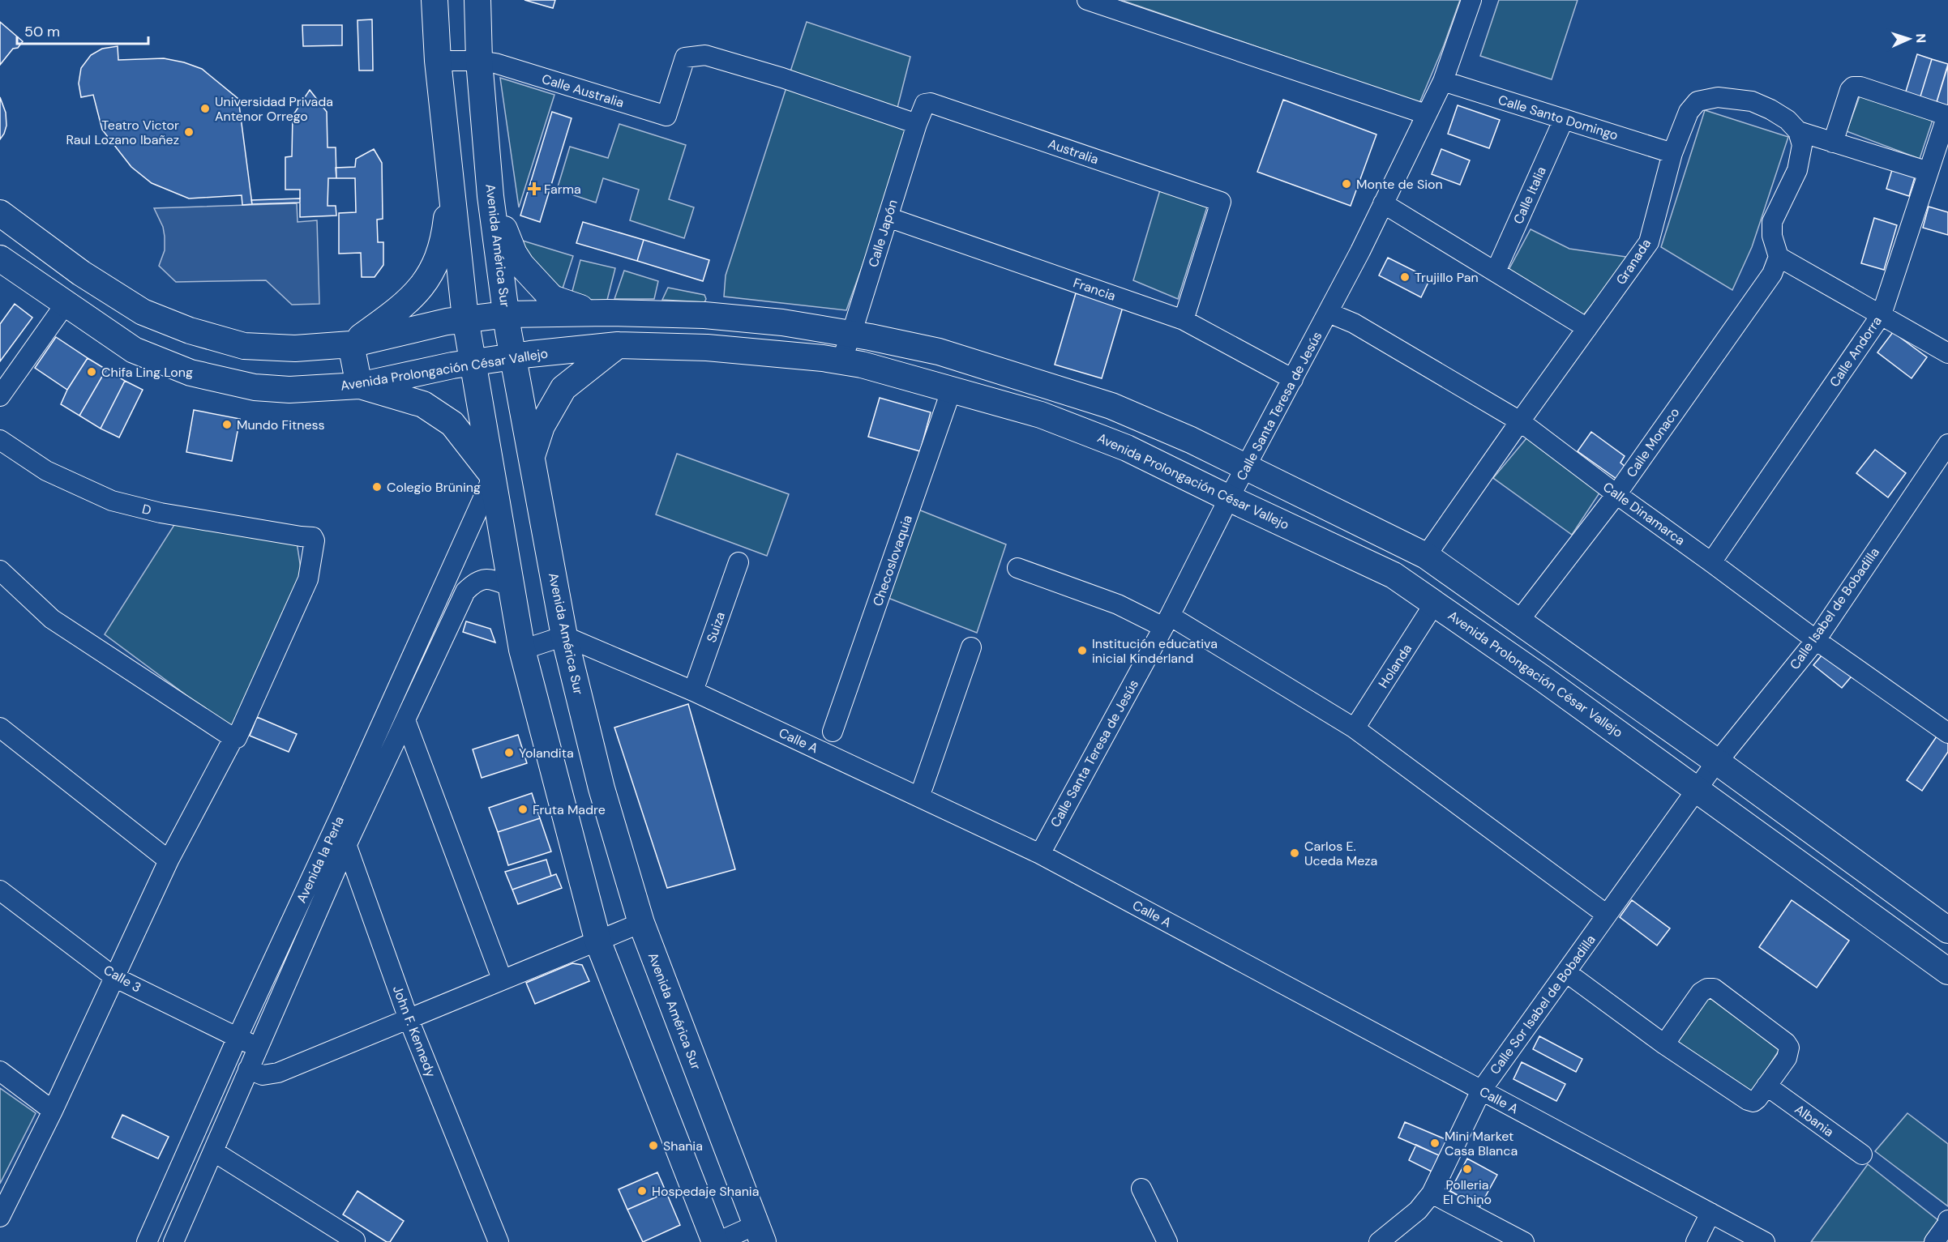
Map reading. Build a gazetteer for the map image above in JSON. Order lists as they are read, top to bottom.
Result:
{
  "streets": {
    "main road": ["Avenida América Sur", "Avenida Prolongación César Vallejo"],
    "street": [
      "Calle Australia",
      "Calle Santo Domingo",
      "Australia",
      "Calle Italia",
      "Calle Japón",
      "Granada",
      "Francia",
      "Calle Andorra",
      "Calle Santa Teresa de Jesús",
      "Calle Monaco",
      "D",
      "Calle Dinamarca",
      "Checoslovaquia",
      "Calle Isabel de Bobadilla",
      "Suiza",
      "Holanda",
      "Calle A",
      "Avenida la Perla",
      "Calle 3",
      "Calle Sor Isabel de Bobadilla",
      "John F. Kennedy",
      "Albania"
    ]
  },
  "crossings": [
    ["Calle Australia", "Calle Japón"],
    ["Calle Australia", "Avenida América Sur"],
    ["Calle Santo Domingo", "Calle Italia"],
    ["Calle Santo Domingo", "Granada"],
    ["Calle Santo Domingo", "Calle Santa Teresa de Jesús"],
    ["Australia", "Calle Japón"],
    ["Australia", "Francia"],
    ["Calle Japón", "Francia"],
    ["Calle Japón", "Avenida Prolongación César Vallejo"],
    ["Avenida América Sur", "Avenida Prolongación César Vallejo"],
    ["Avenida América Sur", "Calle A"],
    ["Granada", "Calle Dinamarca"],
    ["Francia", "Calle Santa Teresa de Jesús"],
    ["Calle Andorra", "Calle Dinamarca"],
    ["Avenida Prolongación César Vallejo", "Calle Santa Teresa de Jesús"],
    ["Avenida Prolongación César Vallejo", "Checoslovaquia"],
    ["Avenida Prolongación César Vallejo", "Calle Isabel de Bobadilla"],
    ["Avenida Prolongación César Vallejo", "Holanda"],
    ["Avenida Prolongación César Vallejo", "Calle Sor Isabel de Bobadilla"],
    ["Calle Santa Teresa de Jesús", "Calle Dinamarca"],
    ["Calle Santa Teresa de Jesús", "Calle A"],
    ["Calle Monaco", "Calle Dinamarca"],
    ["Calle Dinamarca", "Calle Isabel de Bobadilla"],
    ["Calle Isabel de Bobadilla", "Calle Sor Isabel de Bobadilla"],
    ["Suiza", "Calle A"],
    ["Calle A", "Calle Sor Isabel de Bobadilla"],
    ["Avenida la Perla", "Calle 3"],
    ["Avenida la Perla", "John F. Kennedy"]
  ],
  "places": {
    "other": [
      "Universidad Privada Antenor Orrego",
      "Teatro Victor Raul Lozano Ibañez",
      "Monte de Sion",
      "Trujillo Pan",
      "Chifa Ling Long",
      "Mundo Fitness",
      "Colegio Brüning",
      "Institución educativa inicial Kinderland",
      "Yolandita",
      "Fruta Madre",
      "Carlos E. Uceda Meza",
      "Mini Market Casa Blanca",
      "Shania",
      "Polleria El Chino",
      "Hospedaje Shania"
    ],
    "health": ["Farma"]
  },
  "scale_bar": "50 m",
  "north": "right"
}
